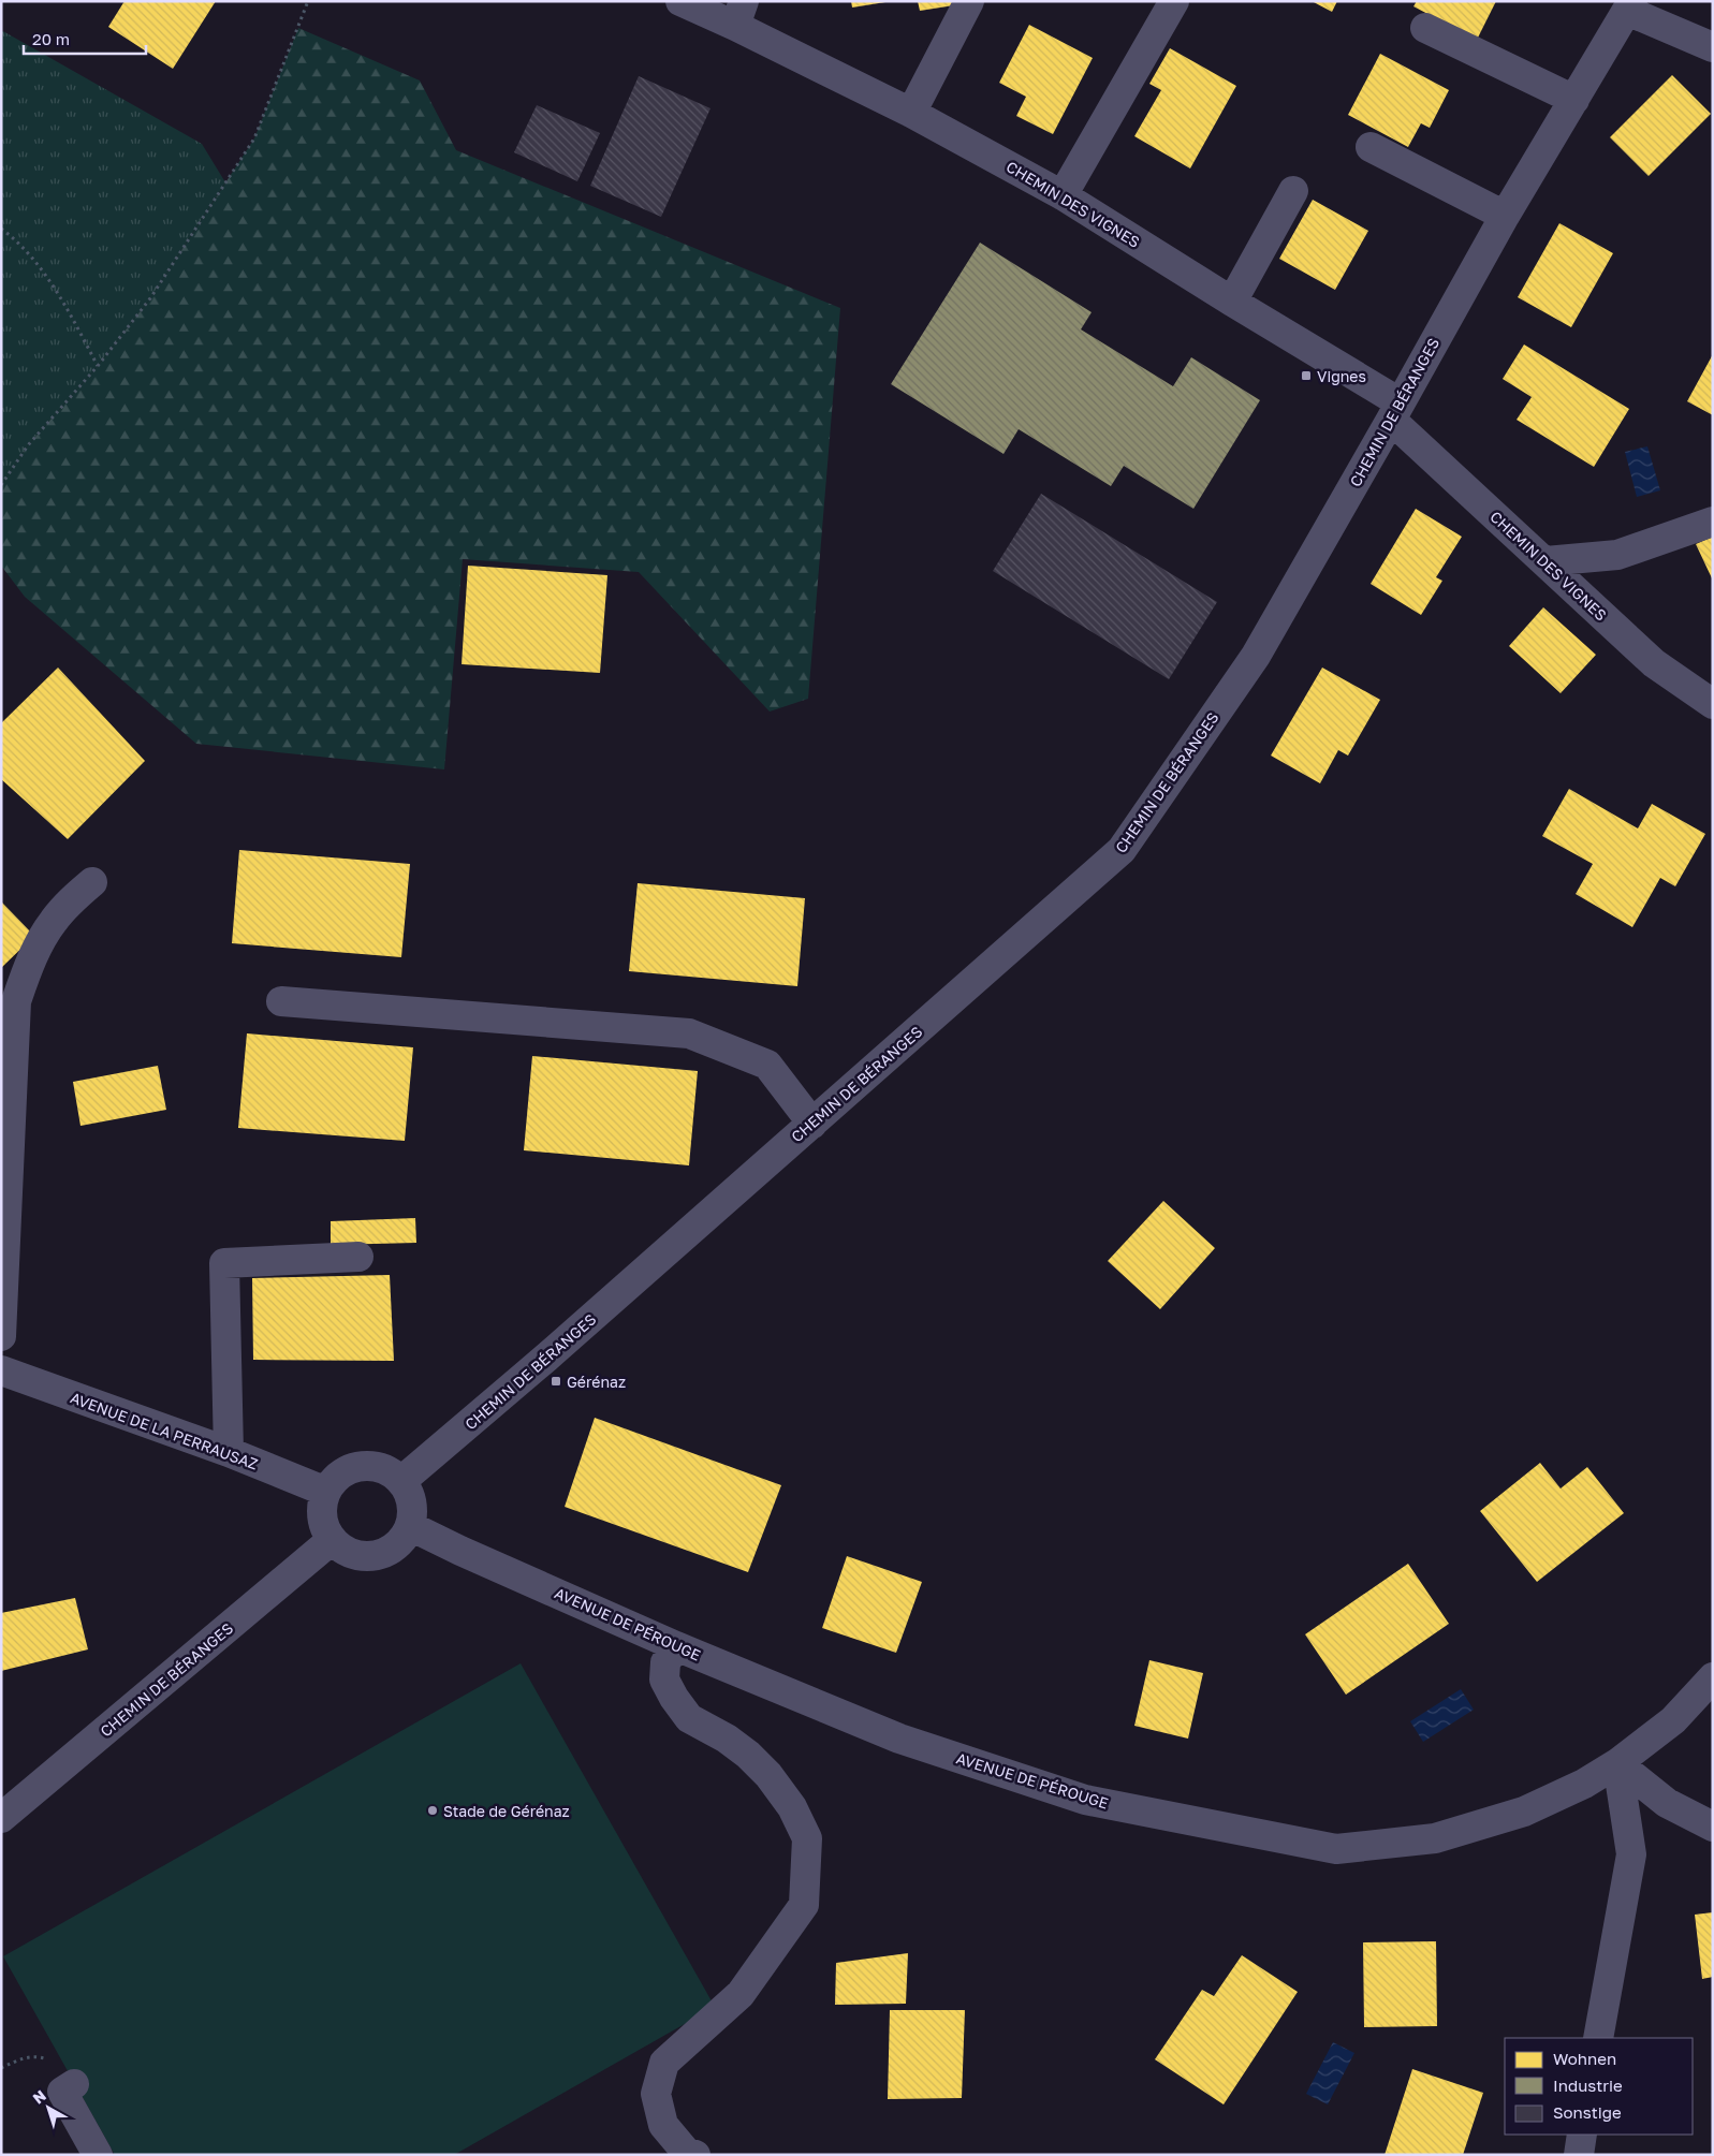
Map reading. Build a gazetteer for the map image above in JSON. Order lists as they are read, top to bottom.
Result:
{
  "streets": {
    "street": [
      "CHEMIN DES VIGNES",
      "CHEMIN DE BÉRANGES",
      "AVENUE DE LA PERRAUSAZ",
      "AVENUE DE PÉROUGE"
    ]
  },
  "crossings": [
    ["CHEMIN DES VIGNES", "CHEMIN DE BÉRANGES"],
    ["CHEMIN DE BÉRANGES", "AVENUE DE LA PERRAUSAZ"],
    ["CHEMIN DE BÉRANGES", "AVENUE DE PÉROUGE"],
    ["AVENUE DE LA PERRAUSAZ", "AVENUE DE PÉROUGE"]
  ],
  "places": {
    "transit": ["Vignes", "Gérénaz"],
    "other": ["Stade de Gérénaz"]
  },
  "legend": ["Wohnen", "Industrie", "Sonstige"],
  "scale_bar": "20 m",
  "north": "top left"
}
